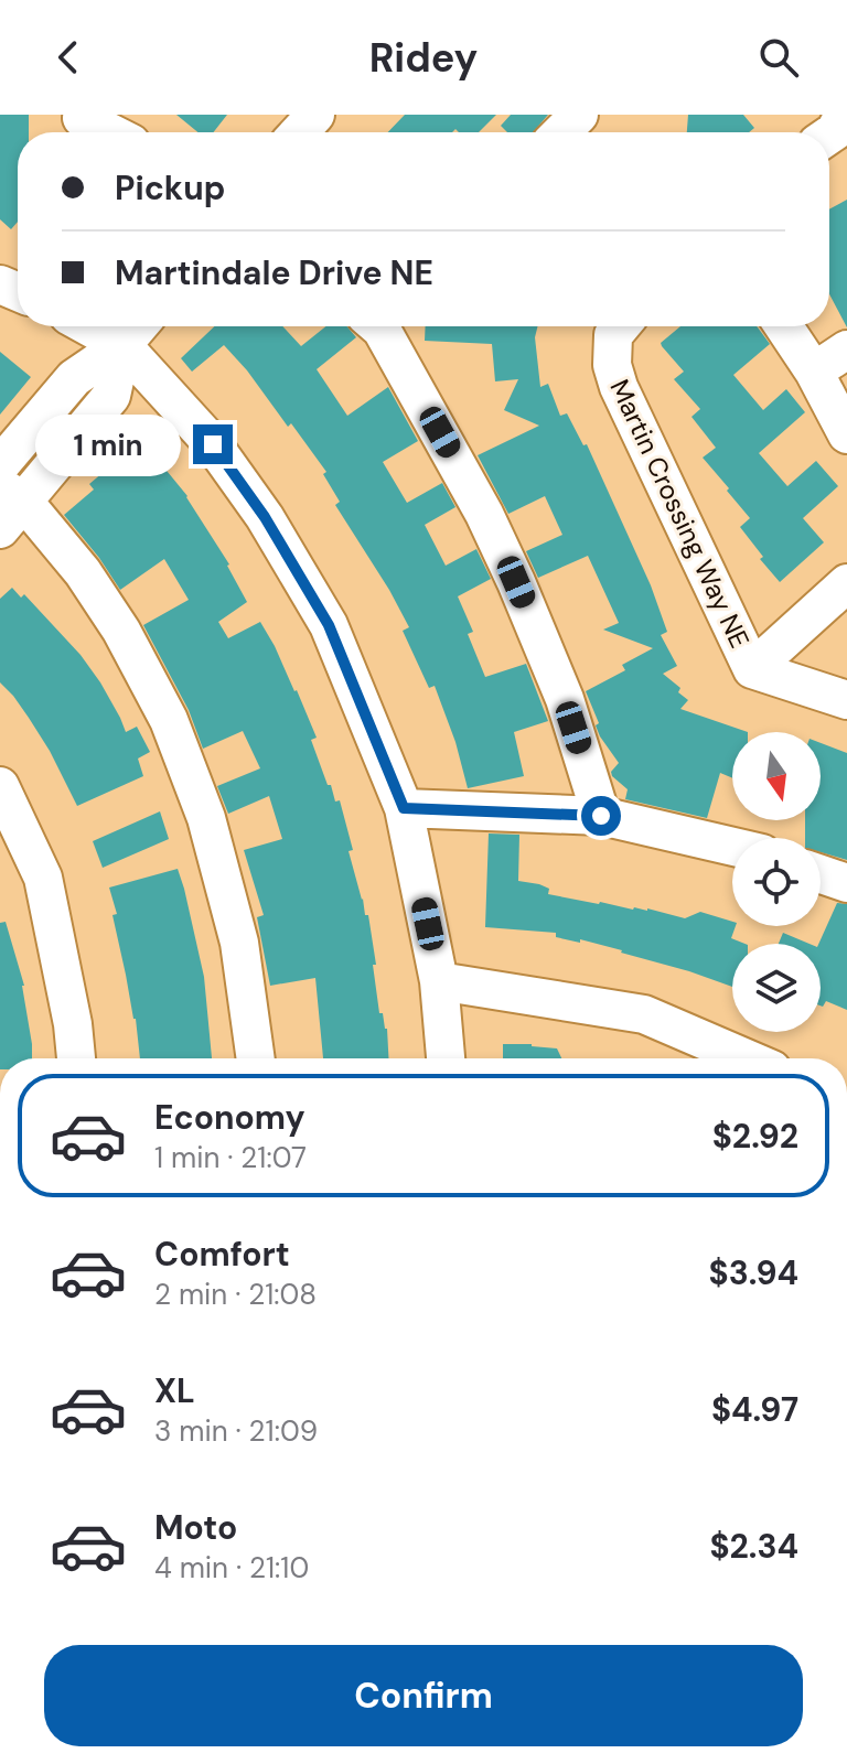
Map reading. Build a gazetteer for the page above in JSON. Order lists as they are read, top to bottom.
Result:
{
  "streets": {
    "street": ["Martin Crossing Way NE"]
  },
  "north": "bottom",
  "page": {
    "header": "Ridey",
    "banner": ["Pickup", "Martindale Drive NE"],
    "bubble": "1 min",
    "list": [
      {
        "name": "Economy",
        "note": "1 min · 21:07",
        "value": "$2.92"
      },
      {
        "name": "Comfort",
        "note": "2 min · 21:08",
        "value": "$3.94"
      },
      {
        "name": "XL",
        "note": "3 min · 21:09",
        "value": "$4.97"
      },
      {
        "name": "Moto",
        "note": "4 min · 21:10",
        "value": "$2.34"
      }
    ],
    "buttons": "Confirm"
  }
}
